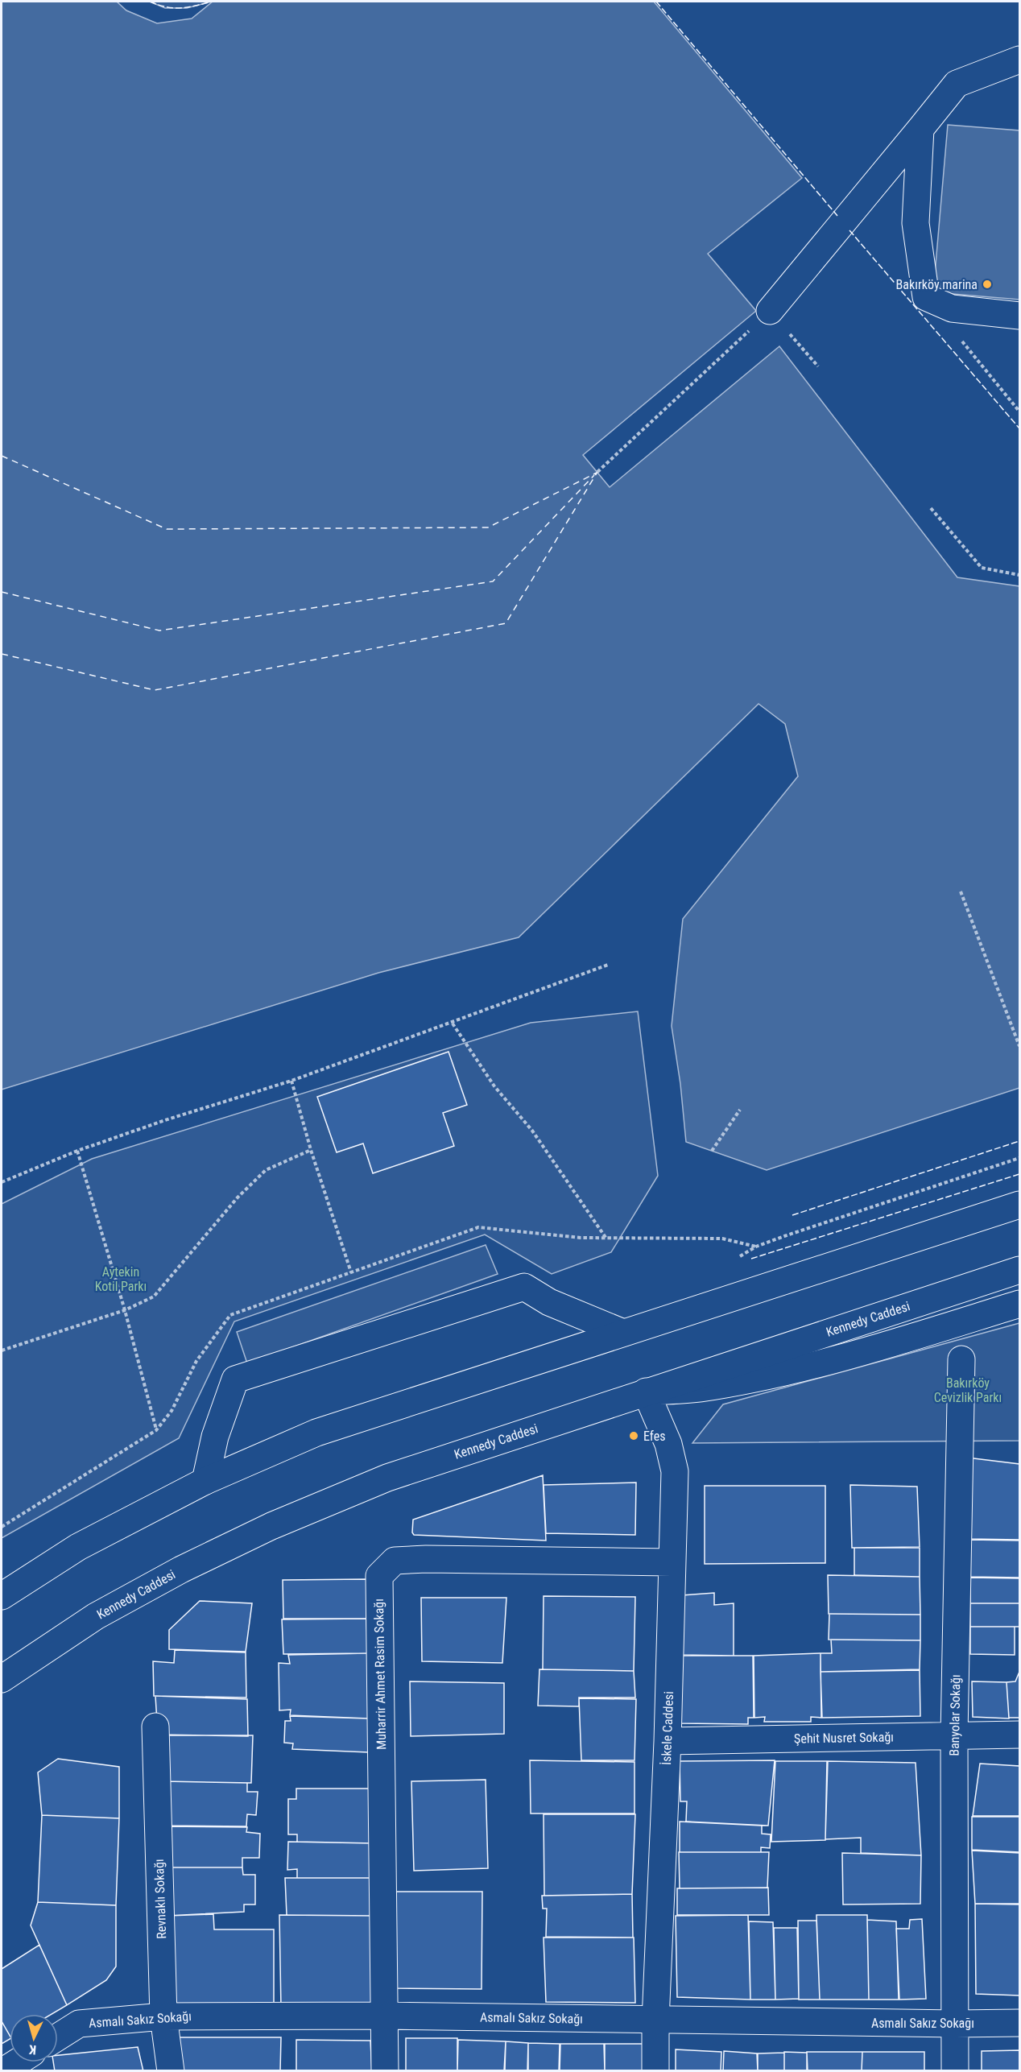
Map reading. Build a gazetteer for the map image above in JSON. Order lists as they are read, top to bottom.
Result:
{
  "streets": {
    "main road": [
      "Kennedy Caddesi",
      "Muharrir Ahmet Rasim Sokağı",
      "Banyolar Sokağı",
      "İskele Caddesi",
      "Şehit Nusret Sokağı",
      "Revnaklı Sokağı",
      "Asmalı Sakız Sokağı"
    ]
  },
  "crossings": [
    ["Kennedy Caddesi", "İskele Caddesi"],
    ["Muharrir Ahmet Rasim Sokağı", "İskele Caddesi"],
    ["Muharrir Ahmet Rasim Sokağı", "Asmalı Sakız Sokağı"],
    ["Banyolar Sokağı", "Şehit Nusret Sokağı"],
    ["Banyolar Sokağı", "Asmalı Sakız Sokağı"],
    ["İskele Caddesi", "Şehit Nusret Sokağı"],
    ["İskele Caddesi", "Asmalı Sakız Sokağı"],
    ["Revnaklı Sokağı", "Asmalı Sakız Sokağı"]
  ],
  "parks": ["Aytekin Kotil Parkı", "Bakırköy Cevizlik Parkı"],
  "places": ["Bakırköy marina", "Efes"],
  "north": "bottom"
}
